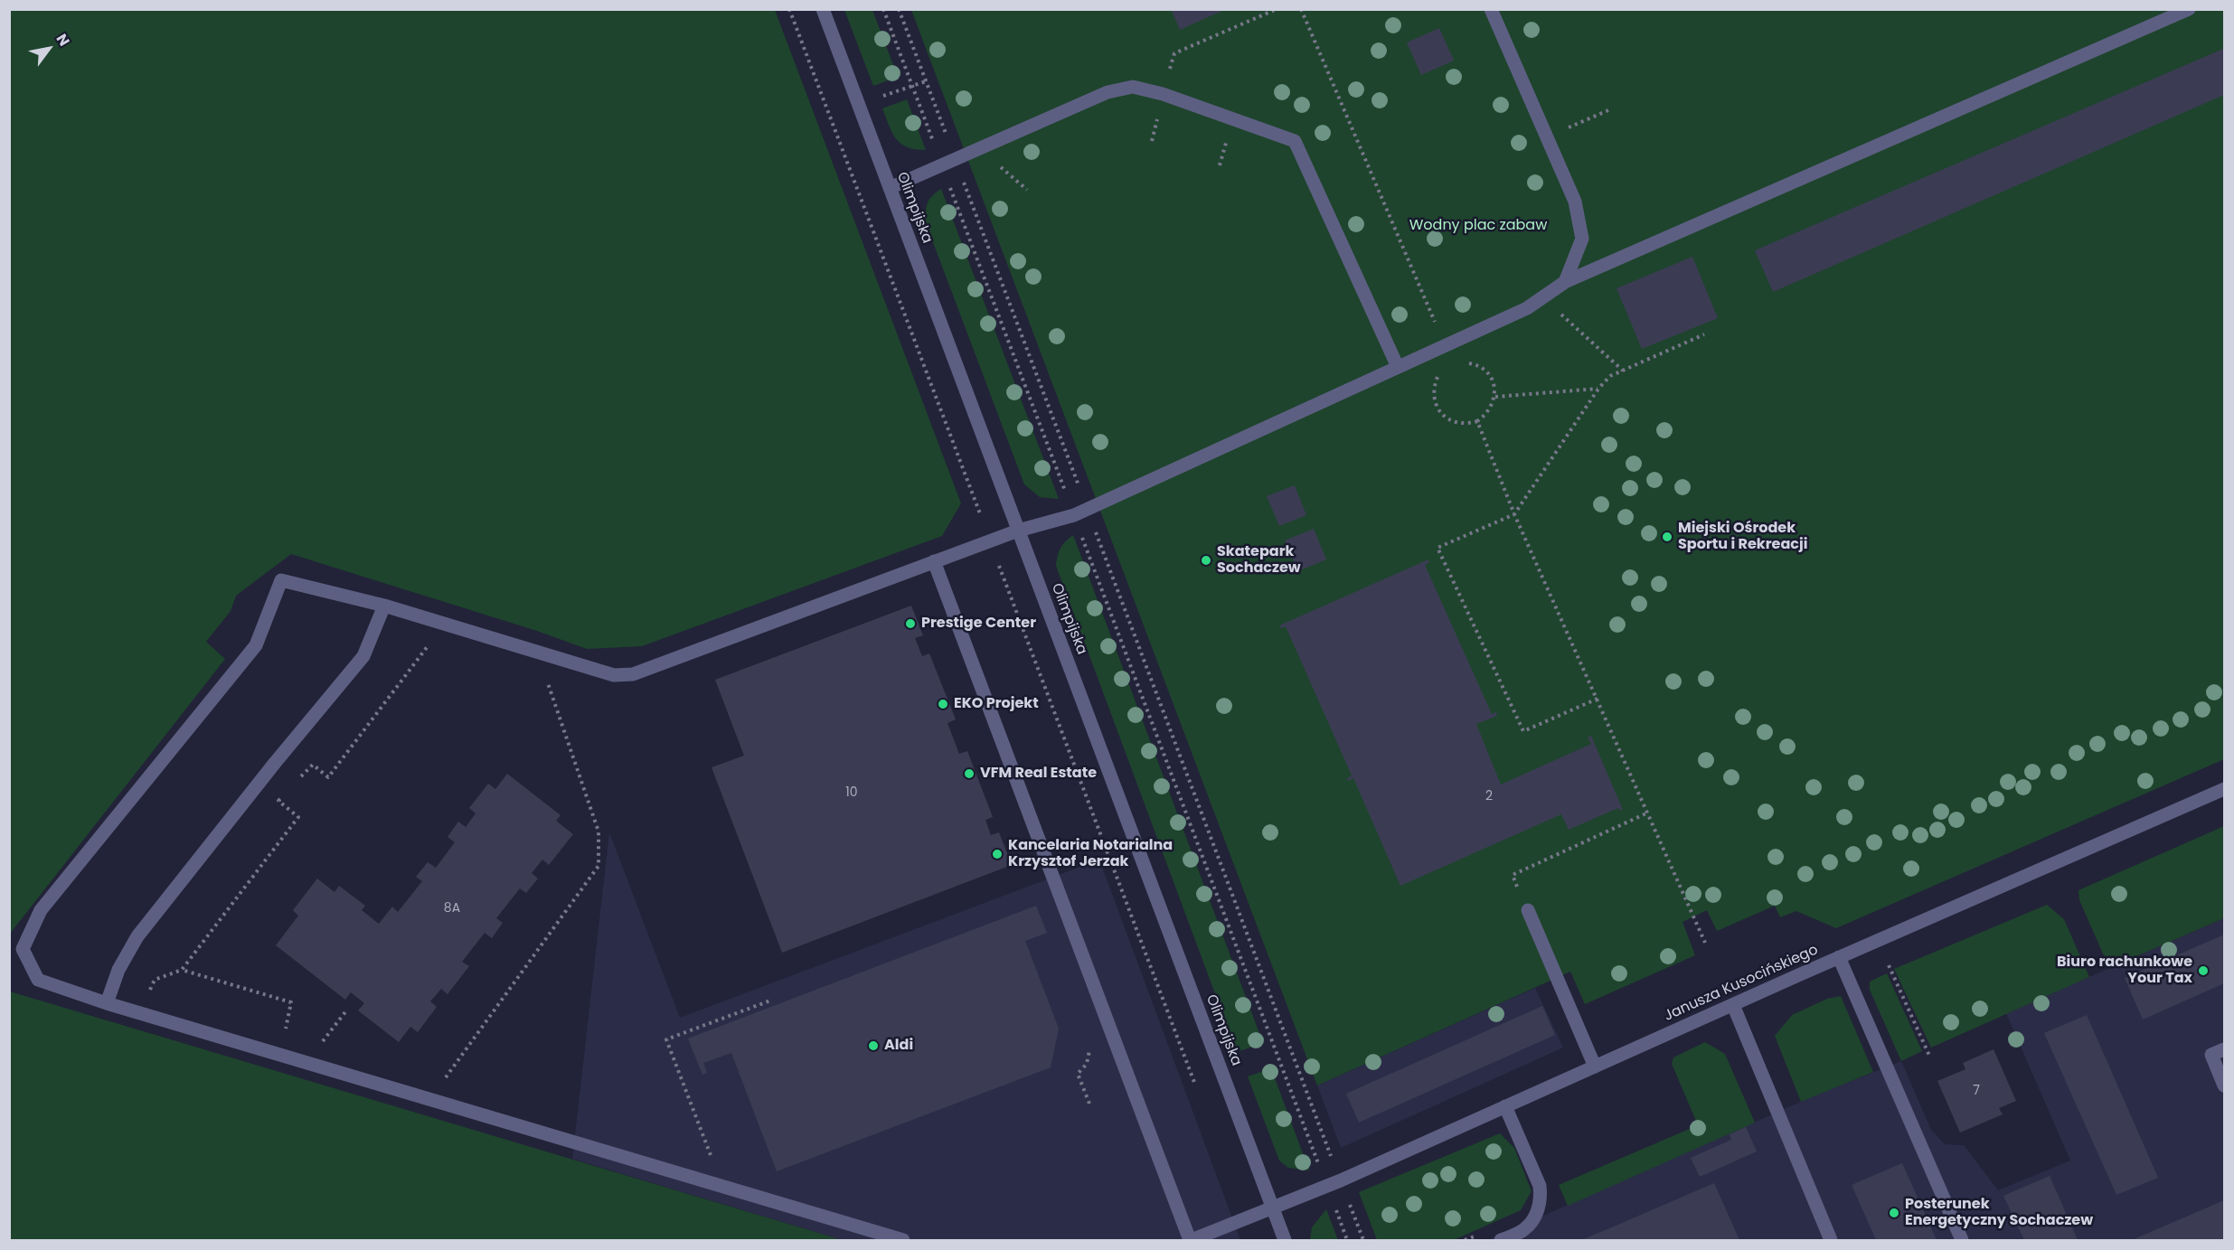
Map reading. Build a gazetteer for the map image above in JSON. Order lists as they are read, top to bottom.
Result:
{
  "streets": {
    "street": ["Olimpijska", "Janusza Kusocińskiego"]
  },
  "crossings": [
    ["Olimpijska", "Janusza Kusocińskiego"]
  ],
  "parks": ["Wodny plac zabaw"],
  "places": [
    "Miejski Ośrodek Sportu i Rekreacji",
    "Skatepark Sochaczew",
    "Prestige Center",
    "EKO Projekt",
    "VFM Real Estate",
    "Kancelaria Notarialna Krzysztof Jerzak",
    "Biuro rachunkowe Your Tax",
    "Aldi",
    "Posterunek Energetyczny Sochaczew"
  ],
  "house_numbers": [
    "10",
    "2",
    "8A",
    "7"
  ],
  "north": "top right"
}
